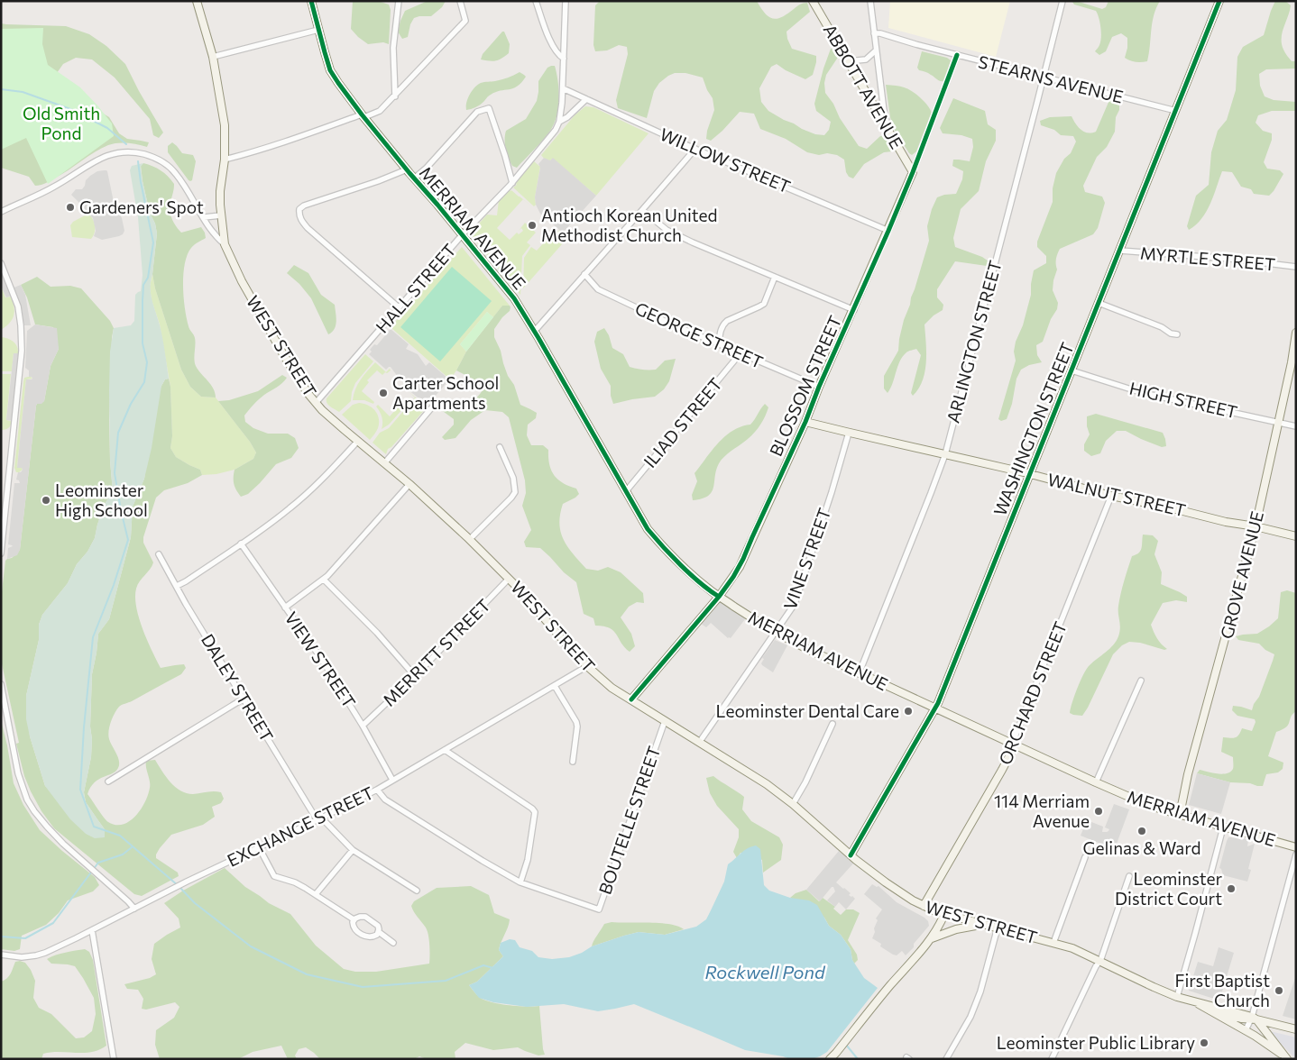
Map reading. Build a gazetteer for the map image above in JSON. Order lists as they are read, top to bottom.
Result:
{
  "streets": {
    "street": [
      "STEARNS AVENUE",
      "ABBOTT AVENUE",
      "WILLOW STREET",
      "MERRIAM AVENUE",
      "MYRTLE STREET",
      "HALL STREET",
      "GEORGE STREET",
      "ARLINGTON STREET",
      "WEST STREET",
      "BLOSSOM STREET",
      "HIGH STREET",
      "ILIAD STREET",
      "WASHINGTON STREET",
      "WALNUT STREET",
      "VINE STREET",
      "GROVE AVENUE",
      "MERRITT STREET",
      "VIEW STREET",
      "DALEY STREET",
      "ORCHARD STREET",
      "BOUTELLE STREET",
      "EXCHANGE STREET"
    ]
  },
  "crossings": [
    ["STEARNS AVENUE", "ARLINGTON STREET"],
    ["STEARNS AVENUE", "BLOSSOM STREET"],
    ["STEARNS AVENUE", "WASHINGTON STREET"],
    ["ABBOTT AVENUE", "BLOSSOM STREET"],
    ["WILLOW STREET", "HALL STREET"],
    ["WILLOW STREET", "BLOSSOM STREET"],
    ["MERRIAM AVENUE", "HALL STREET"],
    ["MERRIAM AVENUE", "ARLINGTON STREET"],
    ["MERRIAM AVENUE", "BLOSSOM STREET"],
    ["MERRIAM AVENUE", "ILIAD STREET"],
    ["MERRIAM AVENUE", "WASHINGTON STREET"],
    ["MERRIAM AVENUE", "VINE STREET"],
    ["MERRIAM AVENUE", "GROVE AVENUE"],
    ["MERRIAM AVENUE", "ORCHARD STREET"],
    ["MYRTLE STREET", "WASHINGTON STREET"],
    ["HALL STREET", "WEST STREET"],
    ["GEORGE STREET", "BLOSSOM STREET"],
    ["GEORGE STREET", "ILIAD STREET"],
    ["ARLINGTON STREET", "WALNUT STREET"],
    ["WEST STREET", "BLOSSOM STREET"],
    ["WEST STREET", "WASHINGTON STREET"],
    ["WEST STREET", "VINE STREET"],
    ["WEST STREET", "MERRITT STREET"],
    ["WEST STREET", "ORCHARD STREET"],
    ["WEST STREET", "BOUTELLE STREET"],
    ["WEST STREET", "EXCHANGE STREET"],
    ["BLOSSOM STREET", "WALNUT STREET"],
    ["HIGH STREET", "WASHINGTON STREET"],
    ["HIGH STREET", "GROVE AVENUE"],
    ["WASHINGTON STREET", "WALNUT STREET"],
    ["WALNUT STREET", "VINE STREET"],
    ["WALNUT STREET", "GROVE AVENUE"],
    ["WALNUT STREET", "ORCHARD STREET"],
    ["MERRITT STREET", "VIEW STREET"],
    ["VIEW STREET", "EXCHANGE STREET"],
    ["DALEY STREET", "EXCHANGE STREET"],
    ["BOUTELLE STREET", "EXCHANGE STREET"]
  ],
  "water": ["Rockwell Pond"],
  "parks": ["Old Smith Pond"],
  "places": [
    "Gardeners' Spot",
    "Antioch Korean United Methodist Church",
    "Carter School Apartments",
    "Leominster High School",
    "Leominster Dental Care",
    "114 Merriam Avenue",
    "Gelinas & Ward",
    "Leominster District Court",
    "First Baptist Church",
    "Leominster Public Library"
  ]
}
